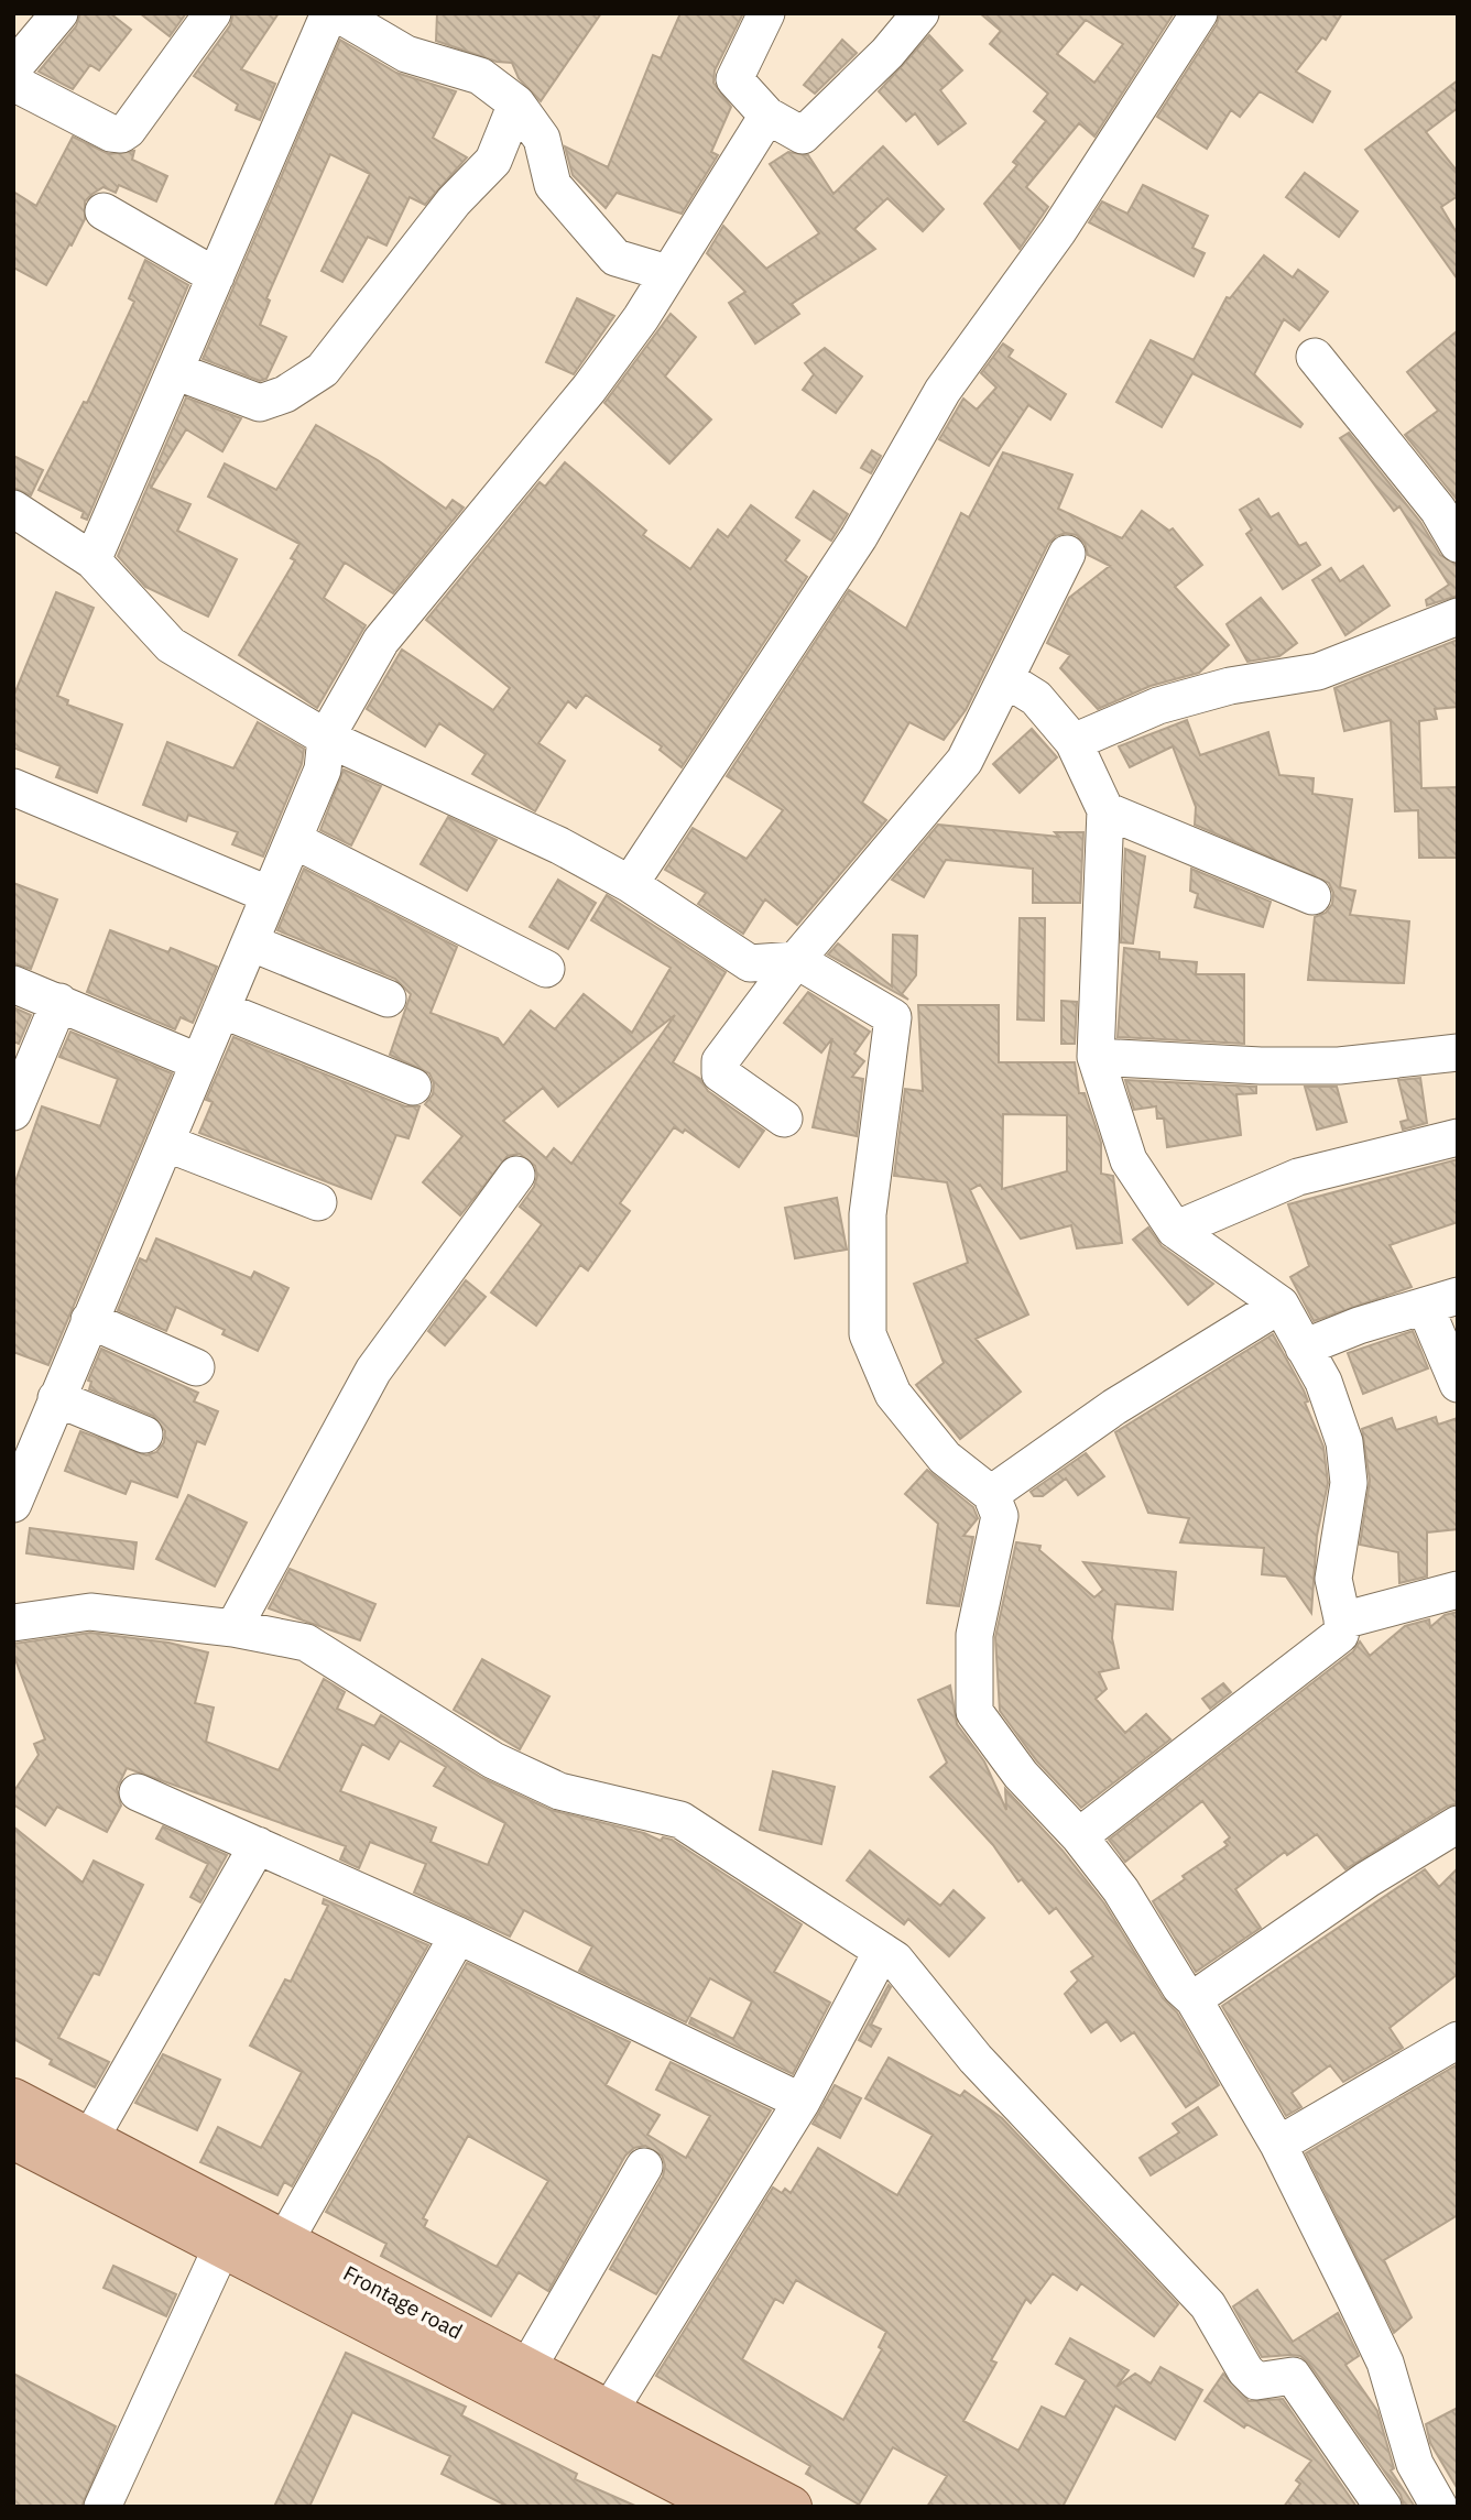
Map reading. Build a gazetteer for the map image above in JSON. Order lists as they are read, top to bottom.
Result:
{
  "streets": {
    "main road": ["Frontage road"]
  }
}
